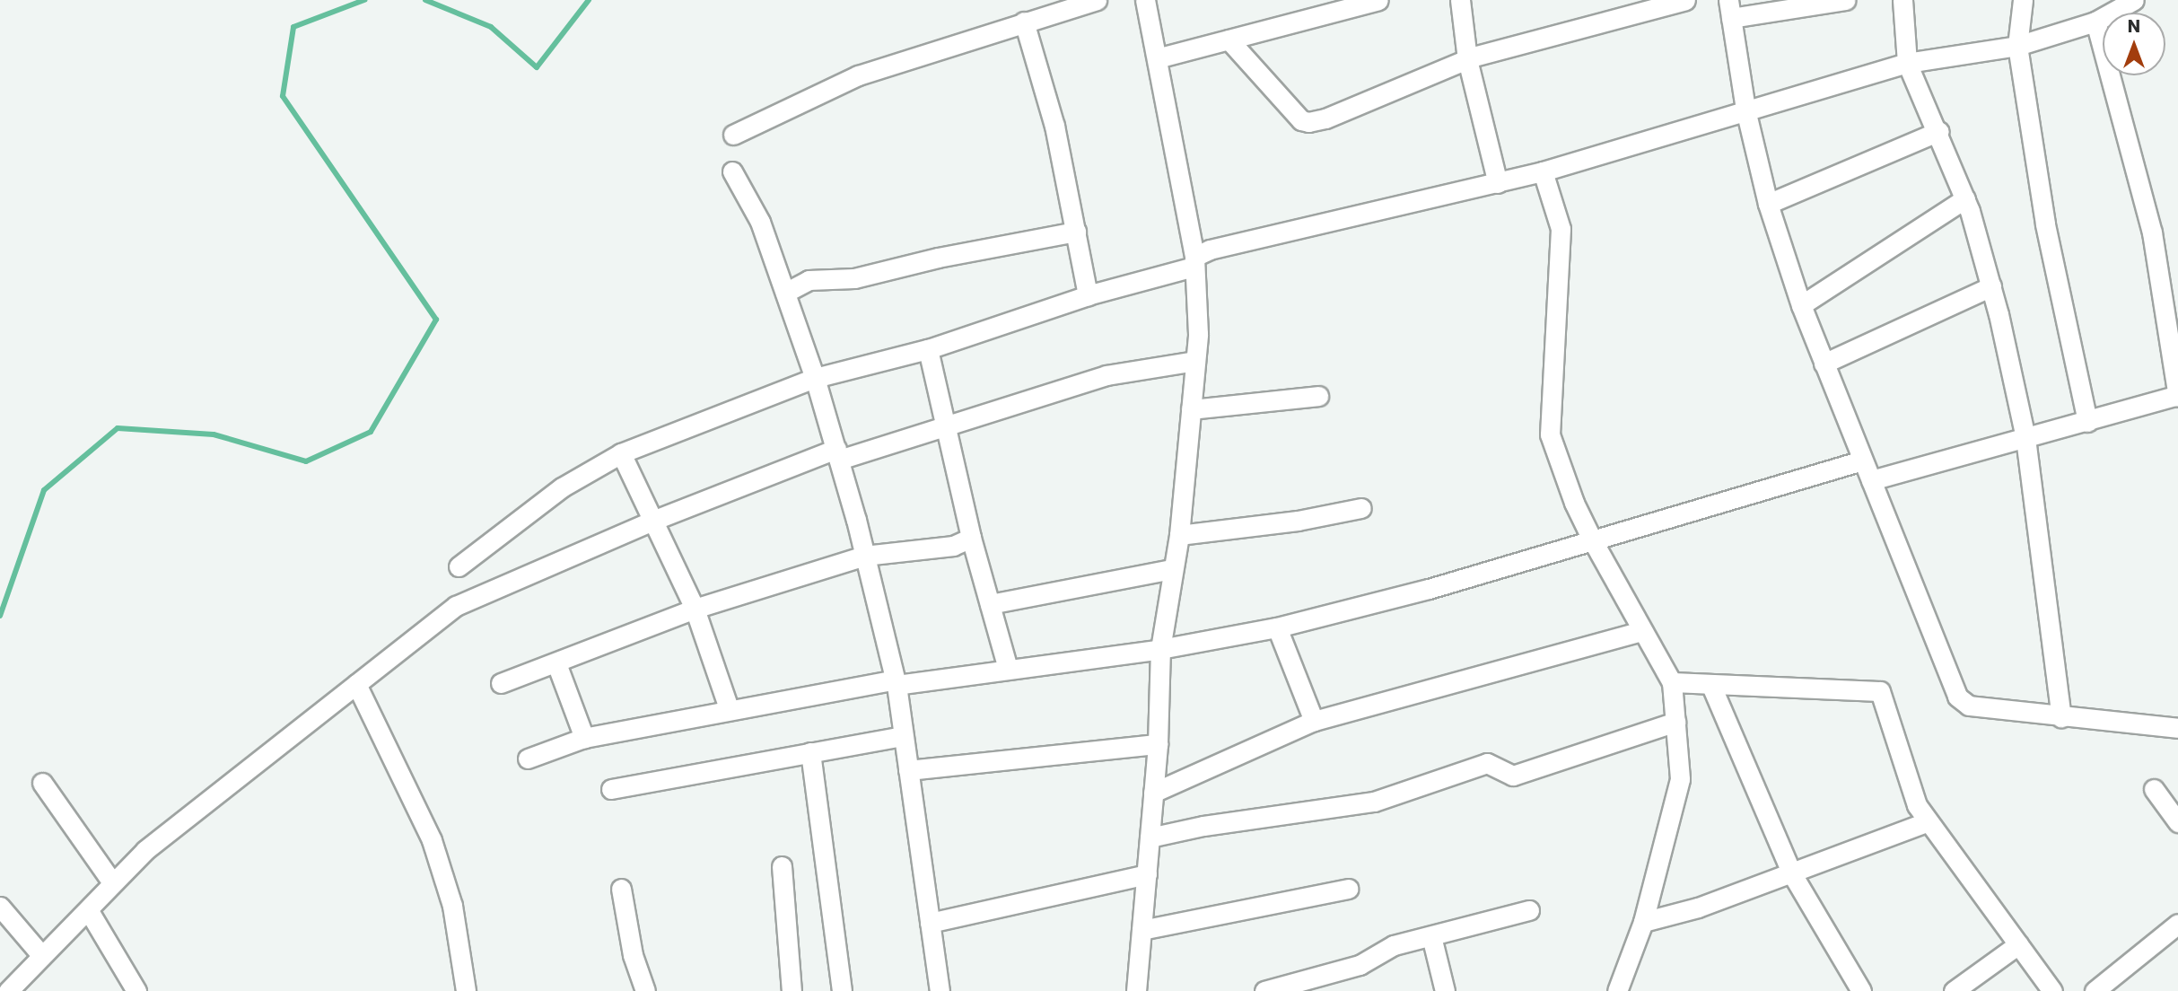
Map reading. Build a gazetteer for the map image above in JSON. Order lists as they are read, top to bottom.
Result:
{
  "north": "top"
}
